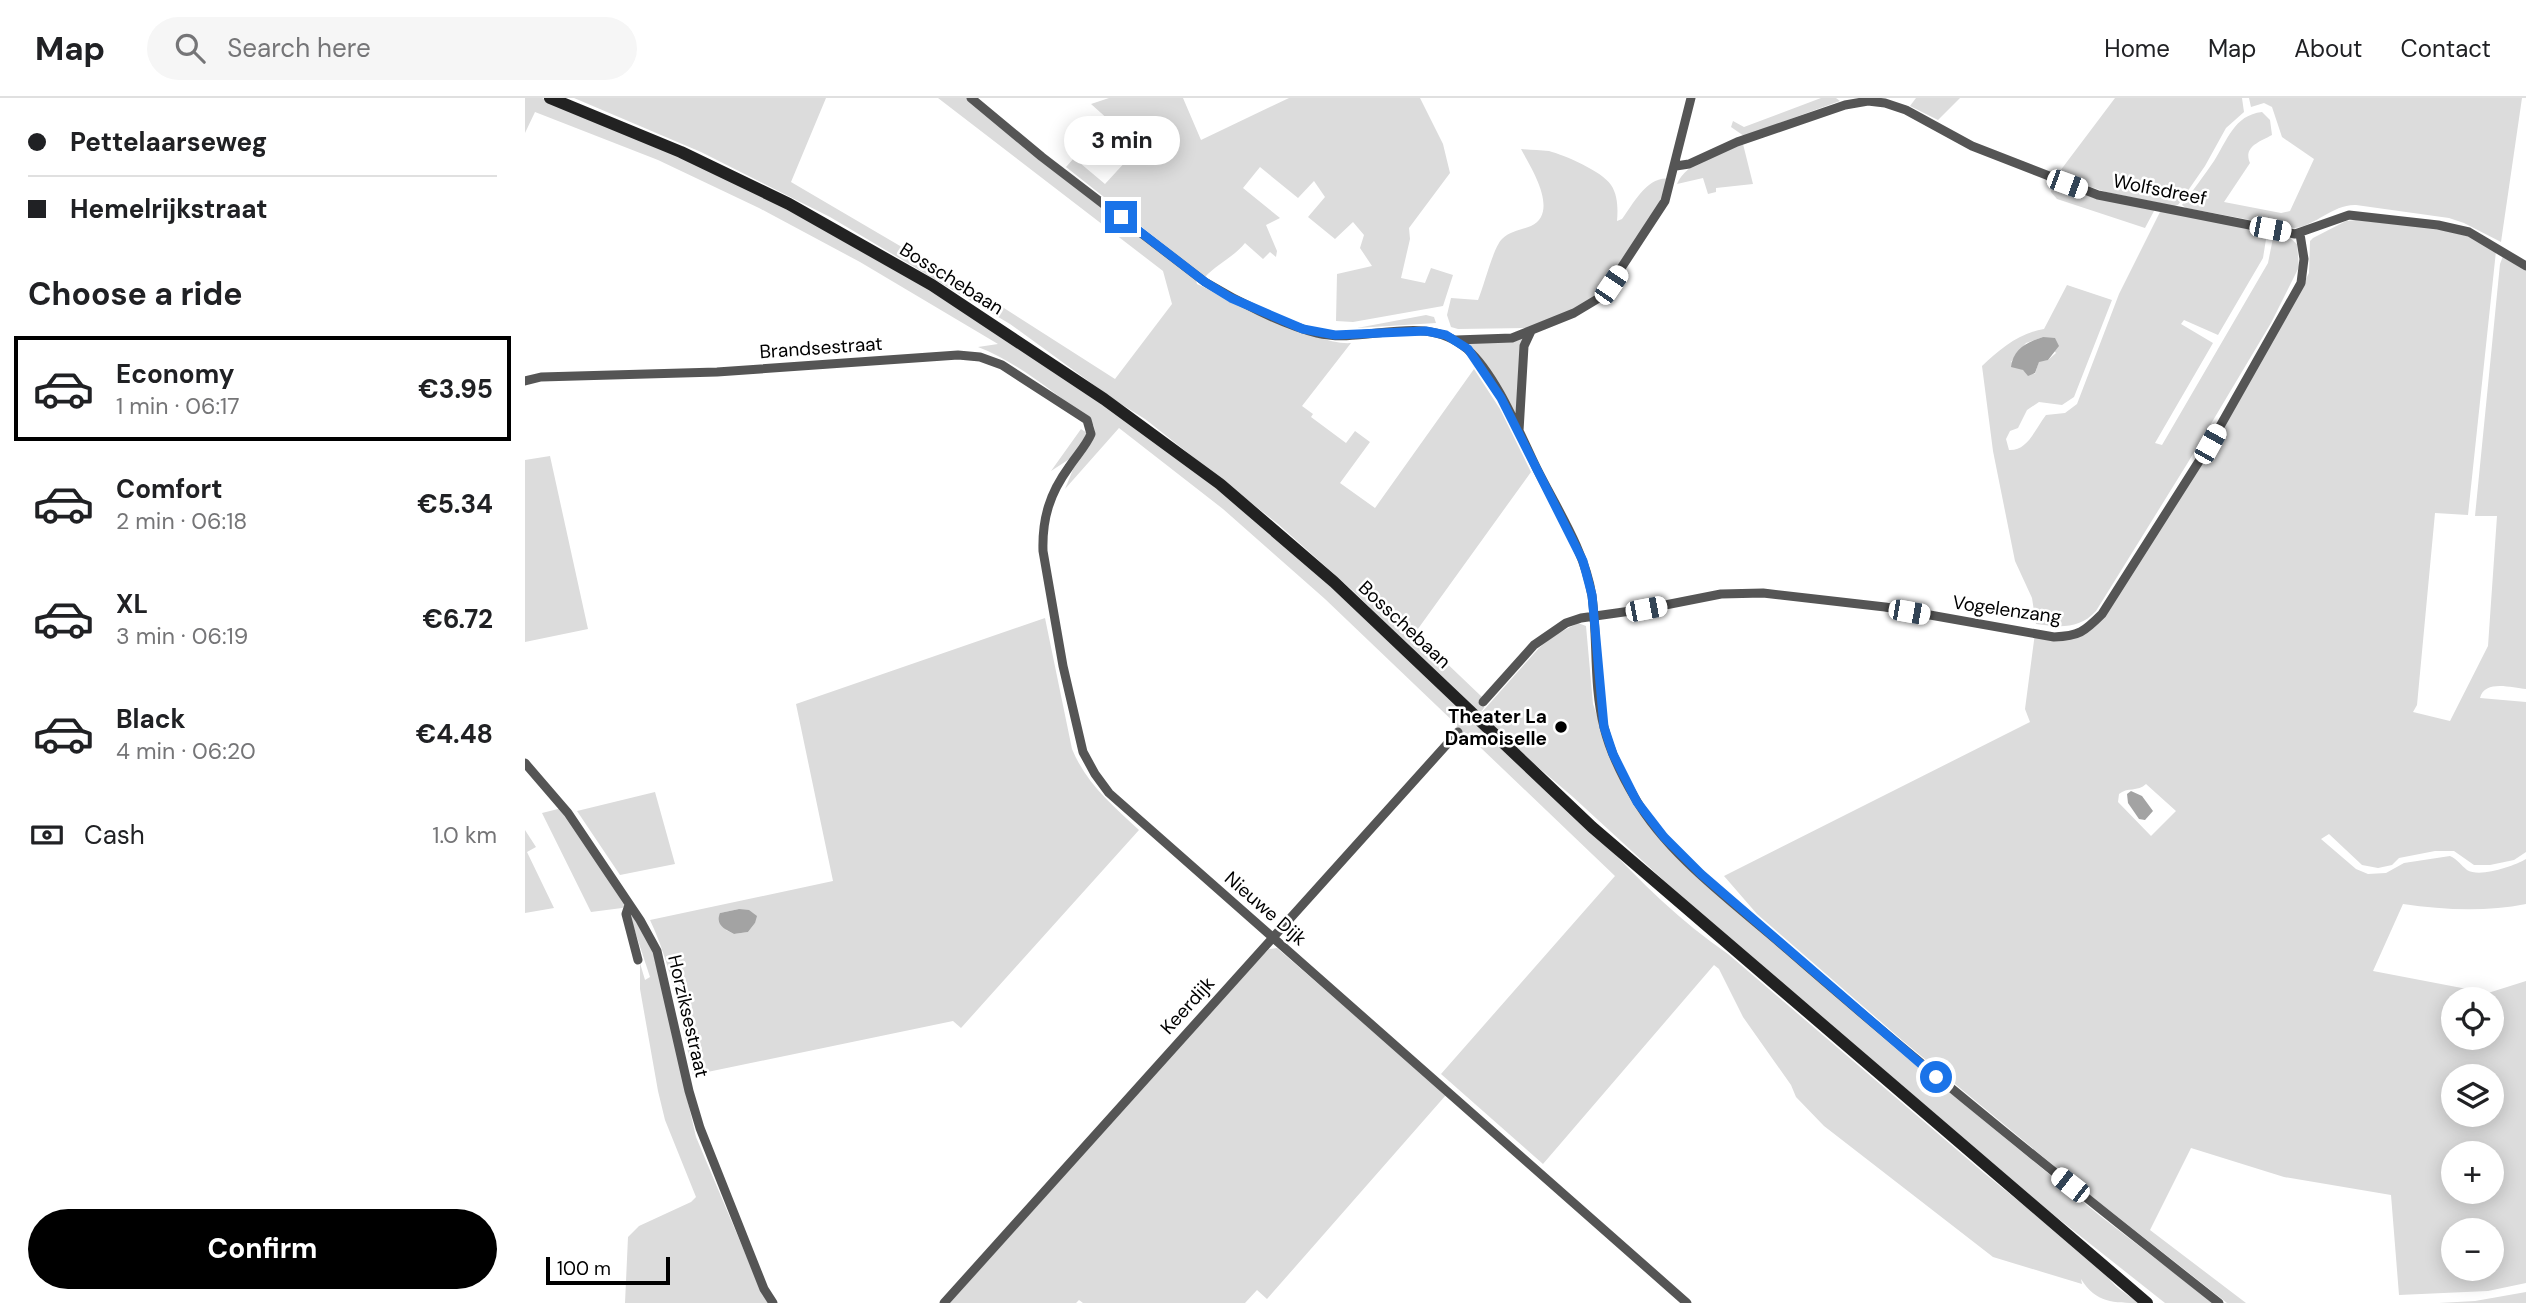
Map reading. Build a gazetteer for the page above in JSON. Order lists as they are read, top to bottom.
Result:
{
  "streets": {
    "main road": ["Bosschebaan"],
    "street": [
      "Wolfsdreef",
      "Brandsestraat",
      "Vogelenzang",
      "Nieuwe Dijk",
      "Keerdijk",
      "Horziksestraat"
    ]
  },
  "crossings": [
    ["Wolfsdreef", "Vogelenzang"],
    ["Brandsestraat", "Nieuwe Dijk"],
    ["Nieuwe Dijk", "Keerdijk"]
  ],
  "places": ["Theater La Damoiselle"],
  "scale_bar": "100 m",
  "page": {
    "header": "Map",
    "search": "Search here",
    "nav": [
      "Home",
      "Map",
      "About",
      "Contact"
    ],
    "banner": ["Pettelaarseweg", "Hemelrijkstraat"],
    "bubble": "3 min",
    "heading": "Choose a ride",
    "list": [
      {
        "name": "Economy",
        "note": "1 min · 06:17",
        "value": "€3.95"
      },
      {
        "name": "Comfort",
        "note": "2 min · 06:18",
        "value": "€5.34"
      },
      {
        "name": "XL",
        "note": "3 min · 06:19",
        "value": "€6.72"
      },
      {
        "name": "Black",
        "note": "4 min · 06:20",
        "value": "€4.48"
      }
    ],
    "pay": ["Cash", "1.0 km"],
    "map_buttons": ["+", "−"],
    "buttons": "Confirm",
    "scale": "100 m"
  }
}
